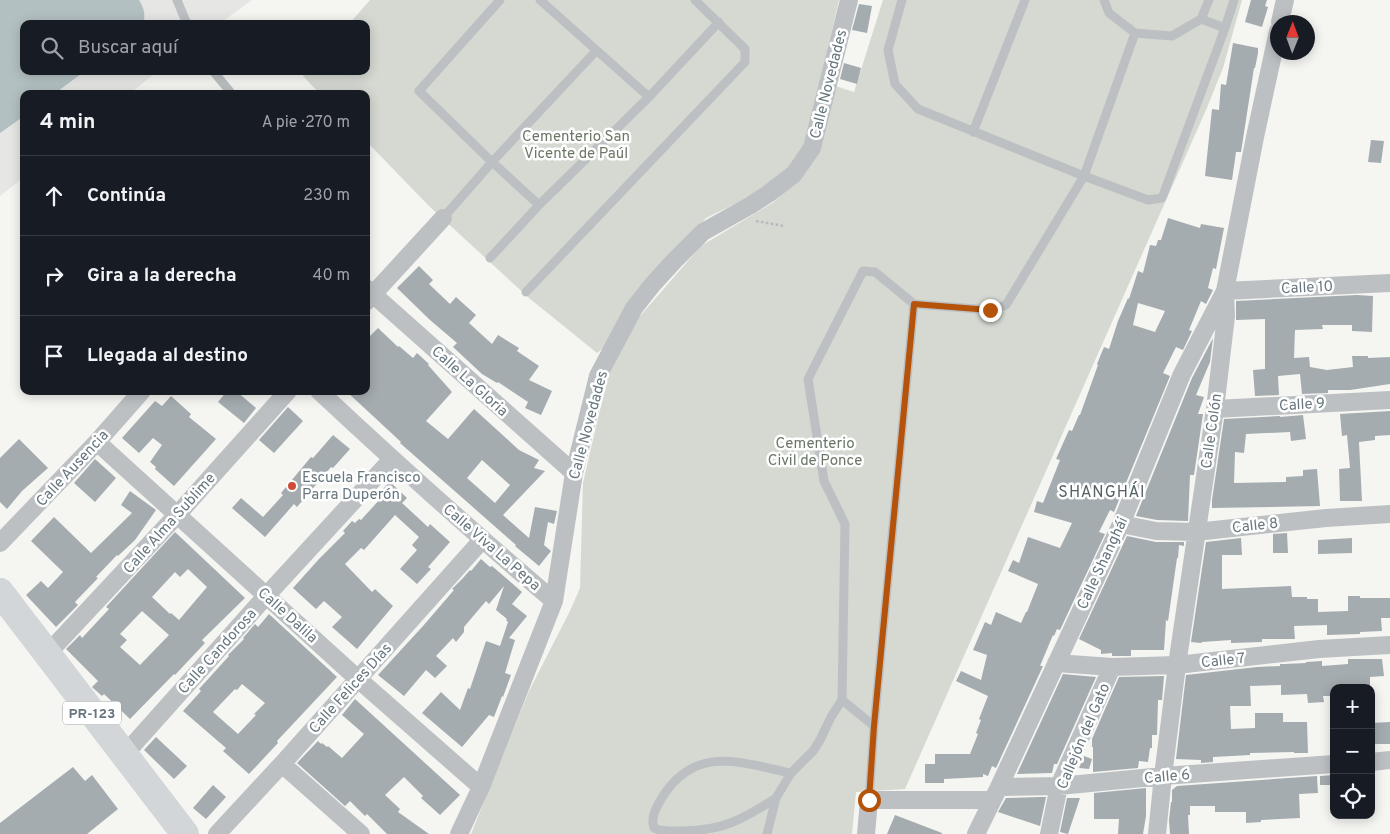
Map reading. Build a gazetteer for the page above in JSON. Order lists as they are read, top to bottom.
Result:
{
  "streets": {
    "main road": ["PR-123"],
    "street": [
      "Calle Novedades",
      "Calle 10",
      "Calle La Gloria",
      "Calle 9",
      "Calle Colón",
      "Calle Ausencia",
      "Calle Alma Sublime",
      "Calle 8",
      "Calle Viva La Pepa",
      "Calle Shanghái",
      "Calle Dalila",
      "Calle Candorosa",
      "Calle 7",
      "Calle Felices Días",
      "Callejón del Gato",
      "Calle 6"
    ]
  },
  "crossings": [
    ["Calle Novedades", "Calle La Gloria"],
    ["Calle Novedades", "Calle Viva La Pepa"],
    ["Calle Novedades", "Calle Dalila"],
    ["Calle 10", "Calle Colón"],
    ["Calle 10", "Calle Shanghái"],
    ["Calle 9", "Calle Colón"],
    ["Calle Colón", "Calle 8"],
    ["Calle Colón", "Calle Shanghái"],
    ["Calle Colón", "Calle 7"],
    ["Calle Colón", "Calle 6"],
    ["Calle Ausencia", "Calle Dalila"],
    ["Calle Alma Sublime", "Calle Dalila"],
    ["Calle Alma Sublime", "PR-123"],
    ["Calle 8", "Calle Shanghái"],
    ["Calle Viva La Pepa", "Calle Candorosa"],
    ["Calle Viva La Pepa", "Calle Felices Días"],
    ["Calle Shanghái", "Calle 7"],
    ["Calle Shanghái", "Calle 6"],
    ["Calle Dalila", "Calle Candorosa"],
    ["Calle Dalila", "Calle Felices Días"],
    ["Calle Candorosa", "PR-123"],
    ["Calle 7", "Callejón del Gato"],
    ["Callejón del Gato", "Calle 6"]
  ],
  "districts": ["SHANGHÁI"],
  "parks": ["Cementerio San Vicente de Paúl", "Cementerio Civil de Ponce"],
  "places": ["Escuela Francisco Parra Duperón"],
  "north": "top",
  "page": {
    "search": "Buscar aquí",
    "heading": ["4 min", "A pie · 270 m"],
    "list": [
      ["Continúa", "230 m"],
      ["Gira a la derecha", "40 m"],
      "Llegada al destino"
    ],
    "map_buttons": ["+", "−"]
  }
}
